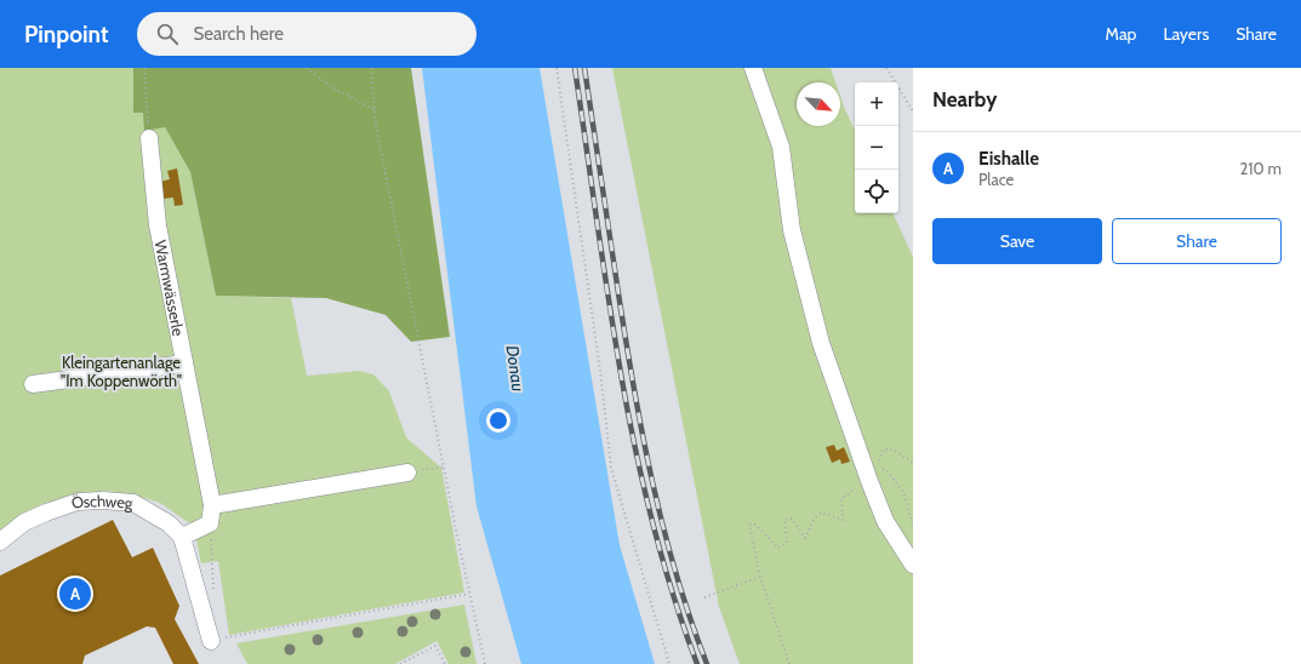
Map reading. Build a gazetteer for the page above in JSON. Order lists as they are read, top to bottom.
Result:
{
  "streets": {
    "lane": ["Warmwässerle", "Öschweg"]
  },
  "water": ["Donau"],
  "parks": ["Kleingartenanlage \"Im Koppenwörth\""],
  "north": "bottom right",
  "page": {
    "header": "Pinpoint",
    "search": "Search here",
    "nav": ["Map", "Layers", "Share"],
    "heading": "Nearby",
    "map_buttons": ["+", "−"],
    "list": [
      {
        "mark": "A",
        "name": "Eishalle",
        "note": "Place",
        "value": "210 m"
      }
    ],
    "buttons": ["Save", "Share"],
    "pins": "A"
  }
}
